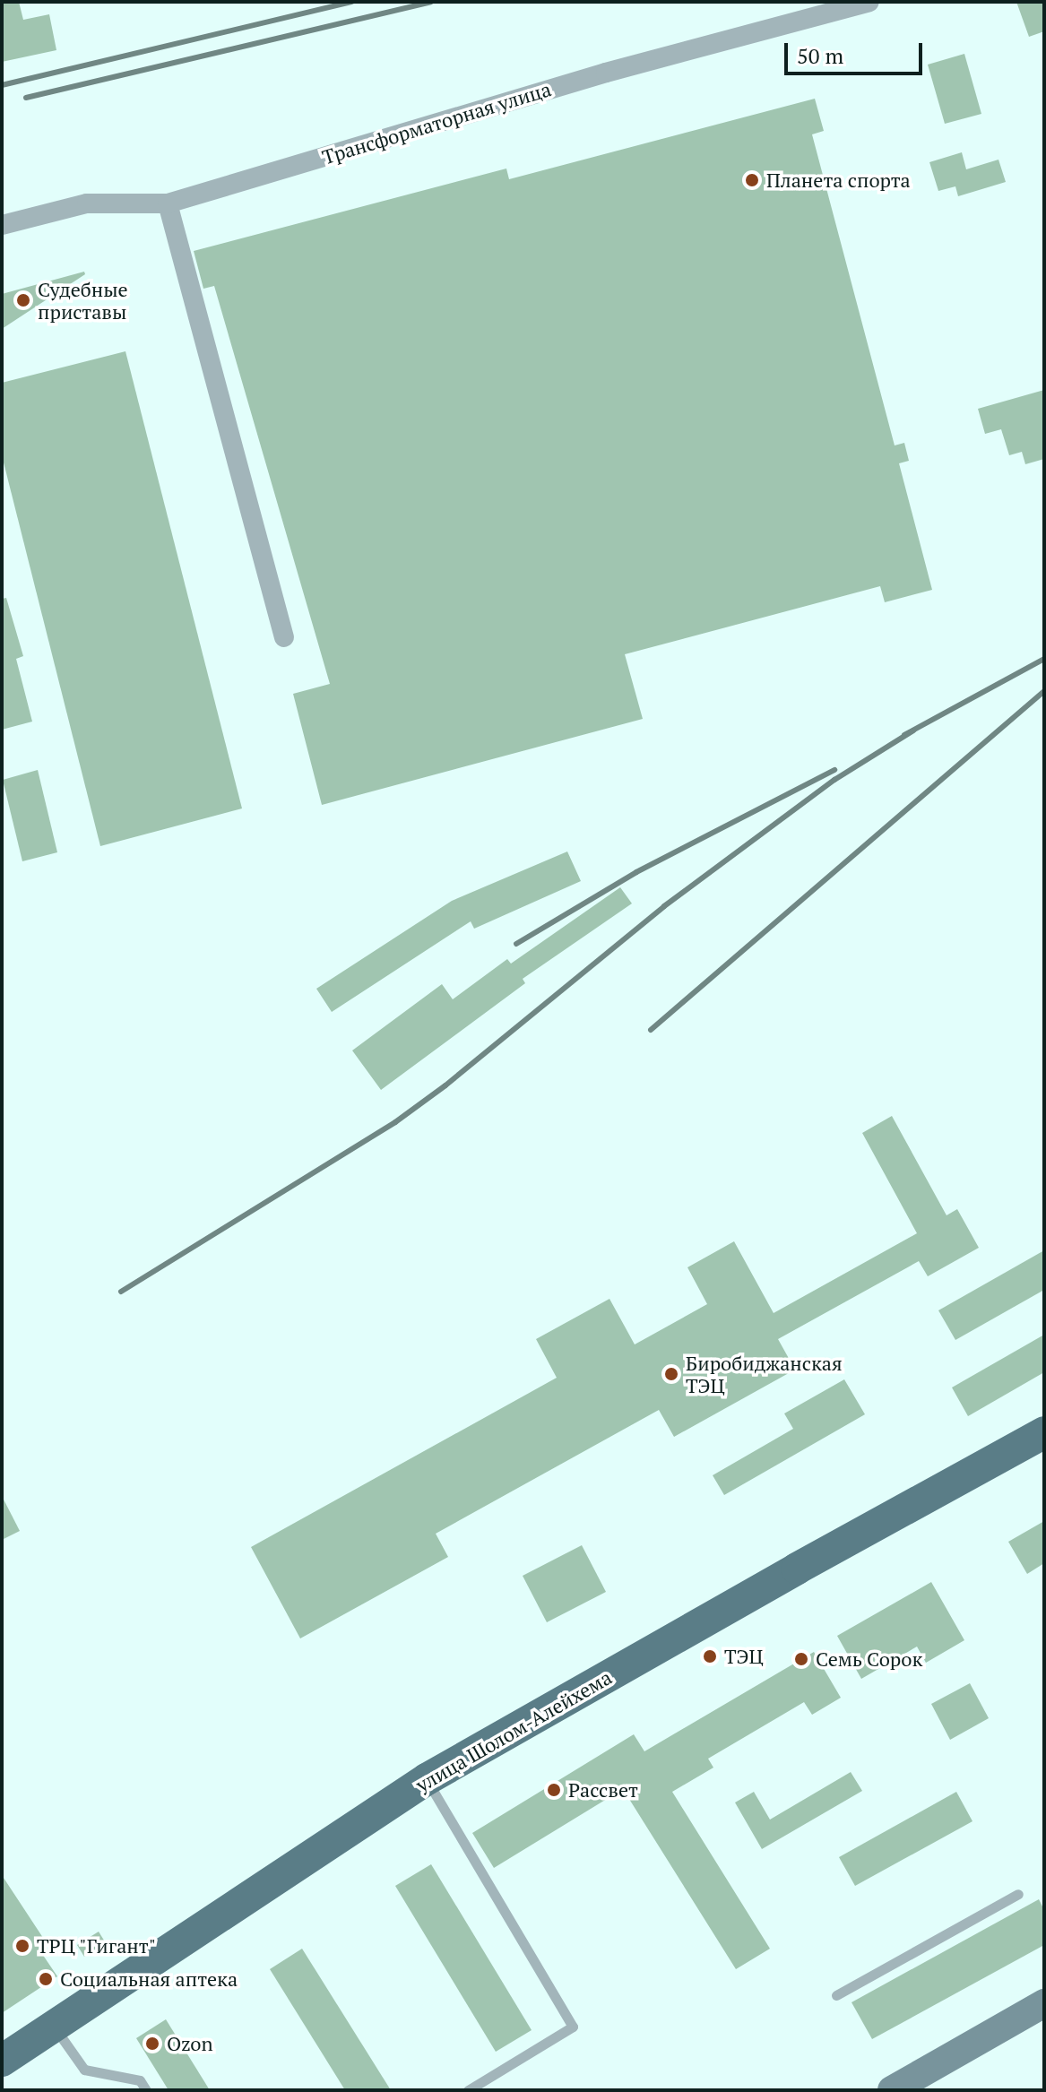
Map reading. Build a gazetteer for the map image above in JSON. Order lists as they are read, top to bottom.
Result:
{
  "streets": {
    "main road": ["улица Шолом-Алейхема"],
    "street": ["Трансформаторная улица"]
  },
  "places": [
    "Планета спорта",
    "Судебные приставы",
    "Биробиджанская ТЭЦ",
    "ТЭЦ",
    "Семь Сорок",
    "Рассвет",
    "ТРЦ \"Гигант\"",
    "Социальная аптека",
    "Ozon"
  ],
  "scale_bar": "50 m"
}
